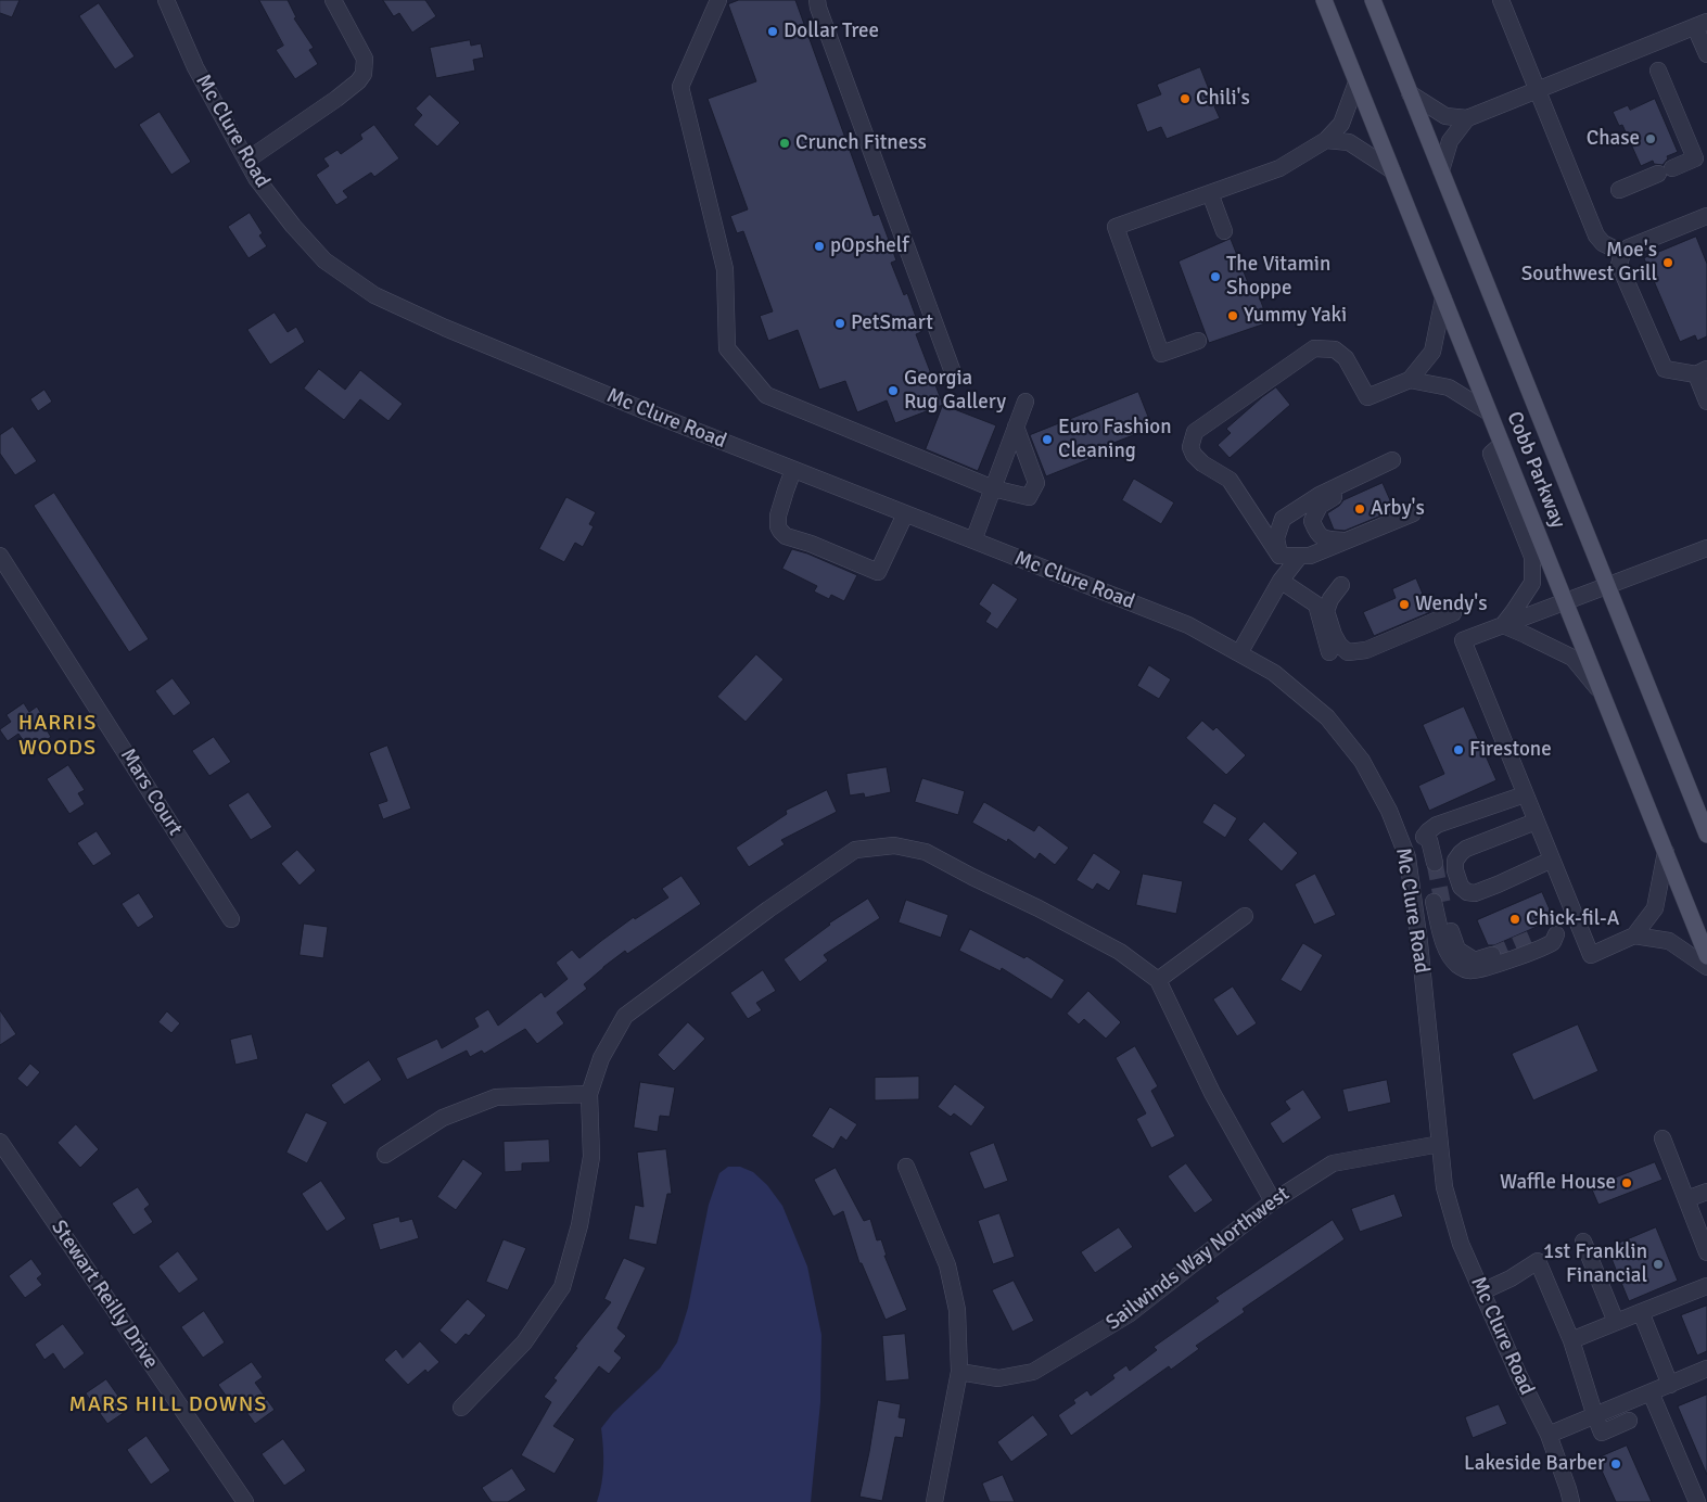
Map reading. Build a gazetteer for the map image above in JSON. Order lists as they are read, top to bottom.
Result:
{
  "streets": {
    "main road": ["Cobb Parkway"],
    "street": [
      "Mc Clure Road",
      "Mars Court",
      "Sailwinds Way Northwest",
      "Stewart Reilly Drive"
    ]
  },
  "crossings": [
    ["Mc Clure Road", "Sailwinds Way Northwest"]
  ],
  "districts": ["HARRIS WOODS", "MARS HILL DOWNS"],
  "places": [
    "Dollar Tree",
    "Chili's",
    "Chase",
    "Crunch Fitness",
    "pOpshelf",
    "Moe's Southwest Grill",
    "The Vitamin Shoppe",
    "Yummy Yaki",
    "PetSmart",
    "Georgia Rug Gallery",
    "Euro Fashion Cleaning",
    "Arby's",
    "Wendy's",
    "Firestone",
    "Chick-fil-A",
    "Waffle House",
    "1st Franklin Financial",
    "Lakeside Barber"
  ]
}
